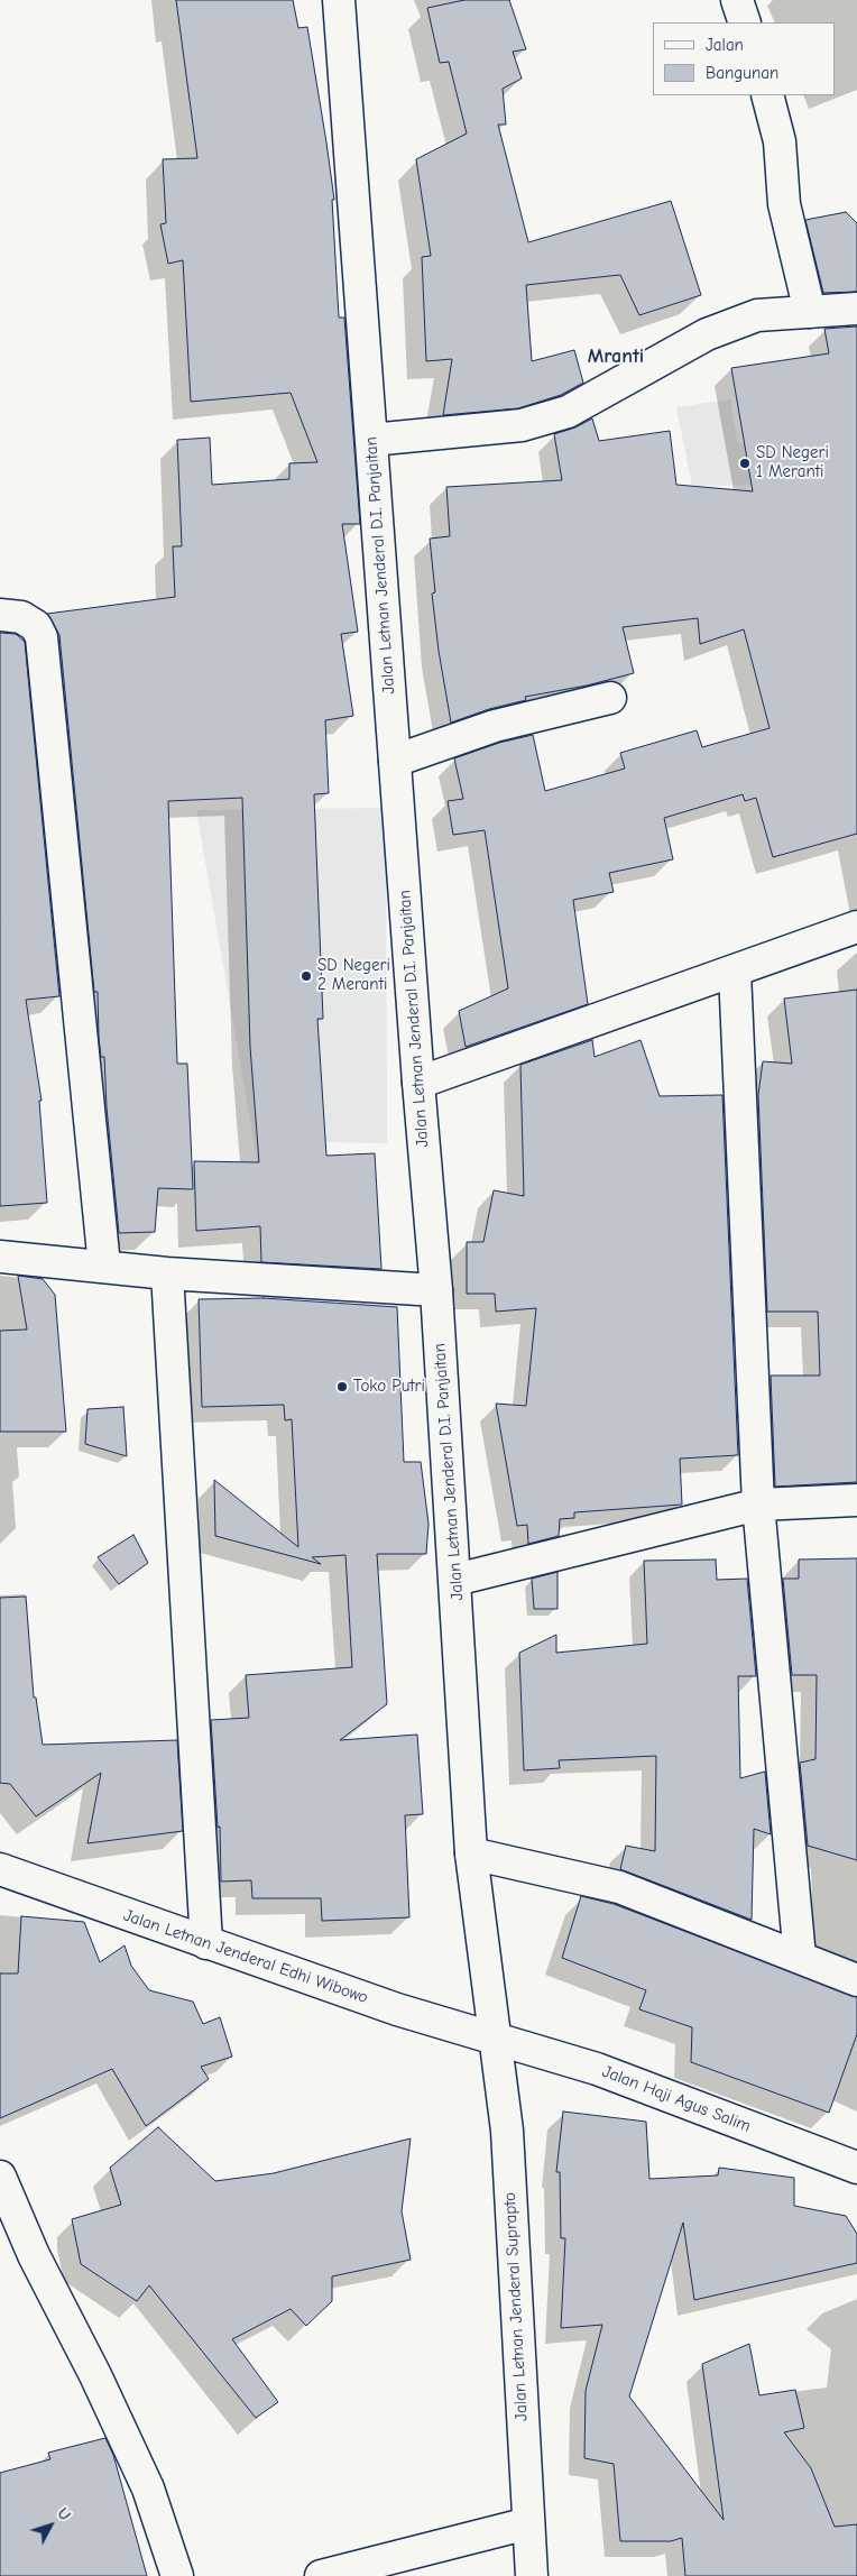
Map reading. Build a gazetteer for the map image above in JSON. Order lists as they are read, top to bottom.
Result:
{
  "streets": {
    "street": [
      "Jalan Letnan Jenderal D.I. Panjaitan",
      "Jalan Letnan Jenderal Edhi Wibowo",
      "Jalan Haji Agus Salim",
      "Jalan Letnan Jenderal Suprapto"
    ]
  },
  "crossings": [
    ["Jalan Letnan Jenderal D.I. Panjaitan", "Jalan Letnan Jenderal Edhi Wibowo"],
    ["Jalan Letnan Jenderal D.I. Panjaitan", "Jalan Haji Agus Salim"],
    ["Jalan Letnan Jenderal D.I. Panjaitan", "Jalan Letnan Jenderal Suprapto"],
    ["Jalan Letnan Jenderal Edhi Wibowo", "Jalan Haji Agus Salim"],
    ["Jalan Letnan Jenderal Edhi Wibowo", "Jalan Letnan Jenderal Suprapto"],
    ["Jalan Haji Agus Salim", "Jalan Letnan Jenderal Suprapto"]
  ],
  "districts": ["Mranti"],
  "places": ["SD Negeri 1 Meranti", "SD Negeri 2 Meranti", "Toko Putri"],
  "legend": ["Jalan", "Bangunan"],
  "north": "top right"
}
